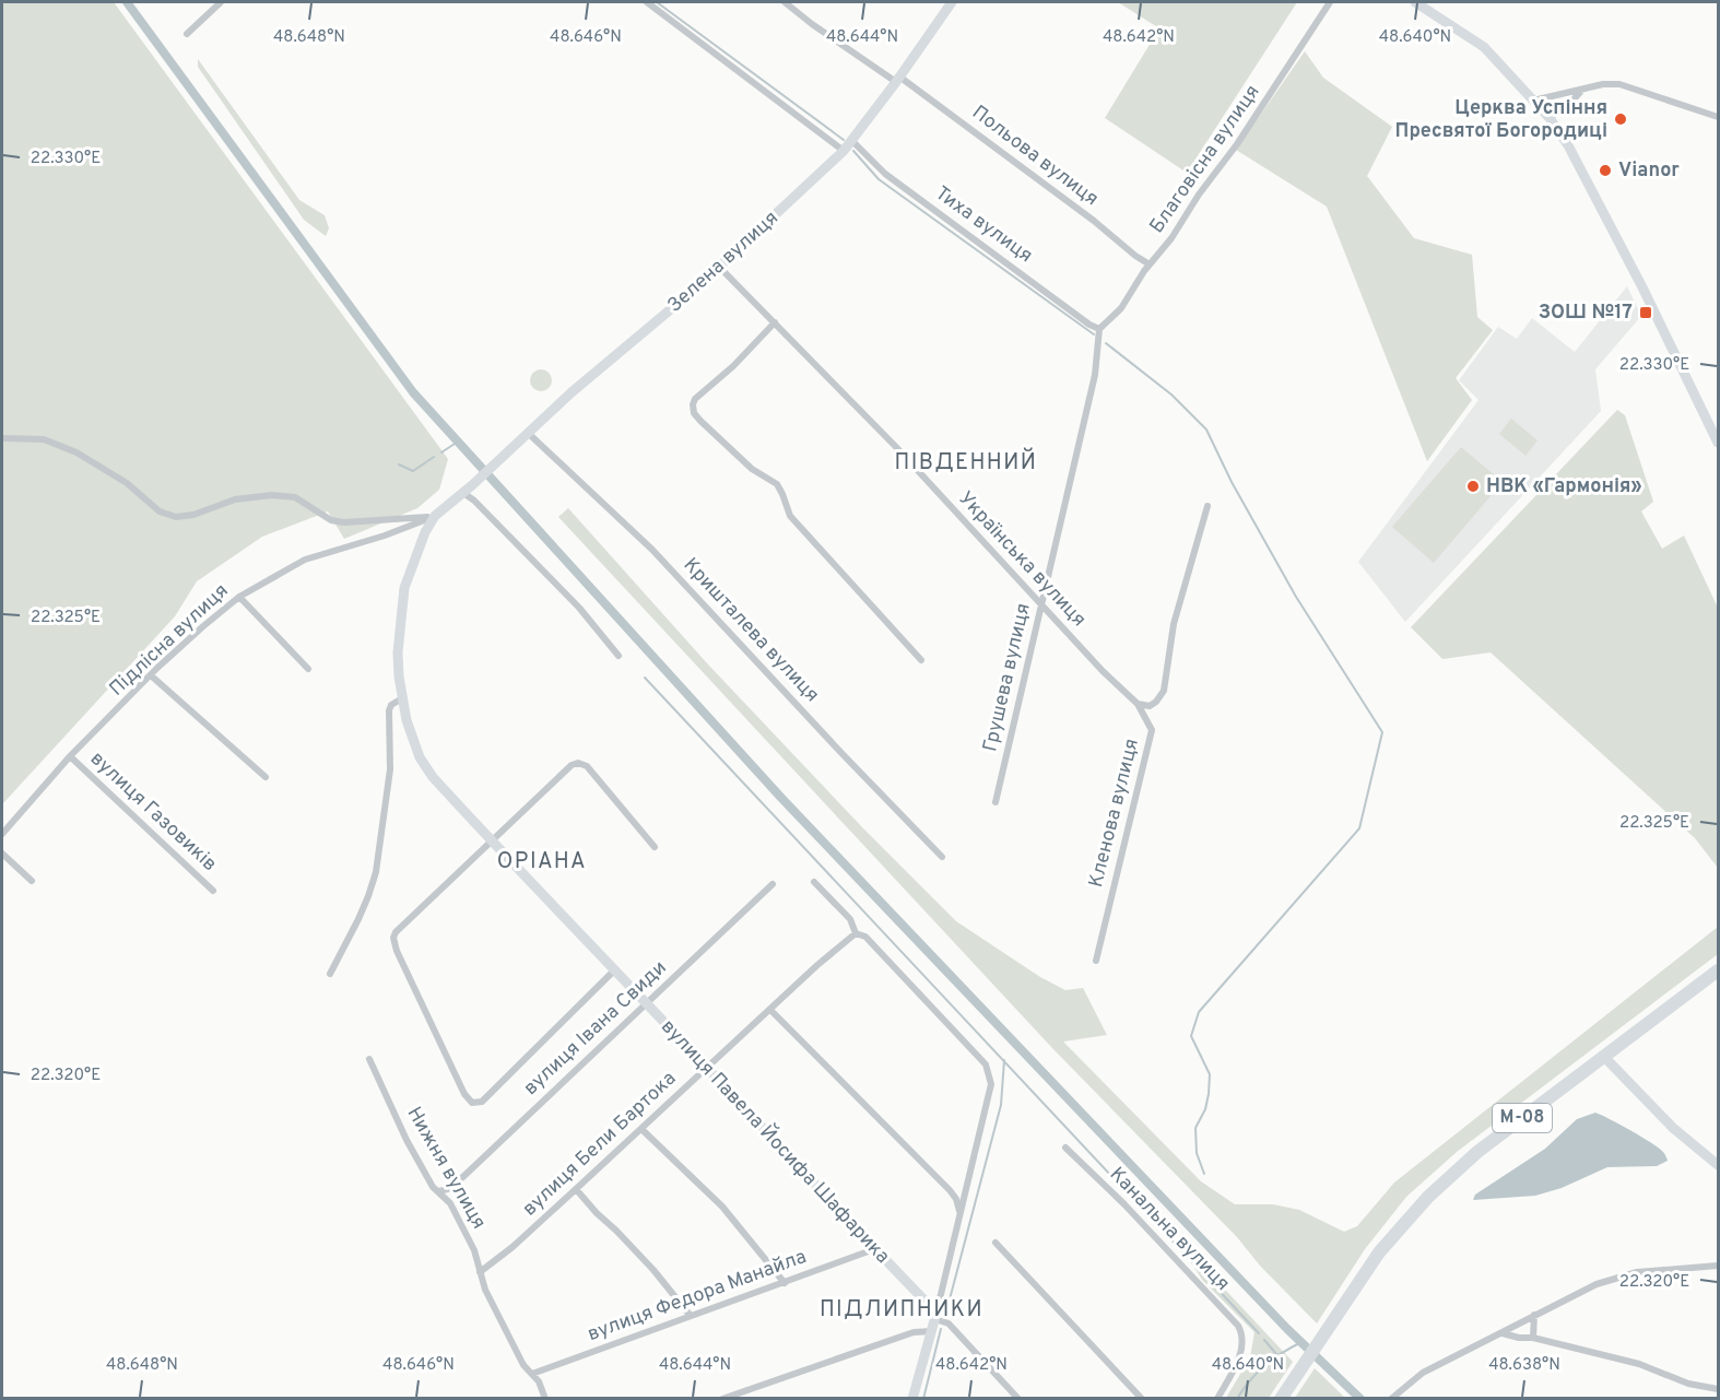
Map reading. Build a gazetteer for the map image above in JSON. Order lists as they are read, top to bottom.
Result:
{
  "streets": {
    "highway": ["М-08"],
    "street": [
      "Польова вулиця",
      "Благовісна вулиця",
      "Тиха вулиця",
      "Зелена вулиця",
      "Українська вулиця",
      "Кришталева вулиця",
      "Підлісна вулиця",
      "Грушева вулиця",
      "вулиця Газовиків",
      "Кленова вулиця",
      "вулиця Івана Свиди",
      "вулиця Павела Йосифа Шафарика",
      "вулиця Бели Бартока",
      "Нижня вулиця",
      "Канальна вулиця",
      "вулиця Федора Манайла"
    ]
  },
  "crossings": [
    ["Польова вулиця", "Благовісна вулиця"],
    ["Польова вулиця", "Зелена вулиця"],
    ["Благовісна вулиця", "Тиха вулиця"],
    ["Благовісна вулиця", "Грушева вулиця"],
    ["Тиха вулиця", "Зелена вулиця"],
    ["Тиха вулиця", "Грушева вулиця"],
    ["Зелена вулиця", "Українська вулиця"],
    ["Зелена вулиця", "Кришталева вулиця"],
    ["Зелена вулиця", "Підлісна вулиця"],
    ["Зелена вулиця", "вулиця Павела Йосифа Шафарика"],
    ["Українська вулиця", "Грушева вулиця"],
    ["Українська вулиця", "Кленова вулиця"],
    ["Підлісна вулиця", "вулиця Газовиків"],
    ["Підлісна вулиця", "вулиця Павела Йосифа Шафарика"],
    ["вулиця Івана Свиди", "вулиця Павела Йосифа Шафарика"],
    ["вулиця Івана Свиди", "Нижня вулиця"],
    ["вулиця Павела Йосифа Шафарика", "вулиця Бели Бартока"],
    ["вулиця Павела Йосифа Шафарика", "вулиця Федора Манайла"],
    ["вулиця Бели Бартока", "Нижня вулиця"],
    ["Нижня вулиця", "вулиця Федора Манайла"]
  ],
  "districts": ["ПІВДЕННИЙ", "ОРІАНА", "ПІДЛИПНИКИ"],
  "places": {
    "other": ["Церква Успіння Пресвятої Богородиці", "Vianor", "НВК «Гармонія»"],
    "transit": ["ЗОШ №17"]
  },
  "coordinates": [
    "48.648°N",
    "48.646°N",
    "48.644°N",
    "48.642°N",
    "48.640°N",
    "22.330°E",
    "22.325°E",
    "22.320°E",
    "48.638°N"
  ]
}
